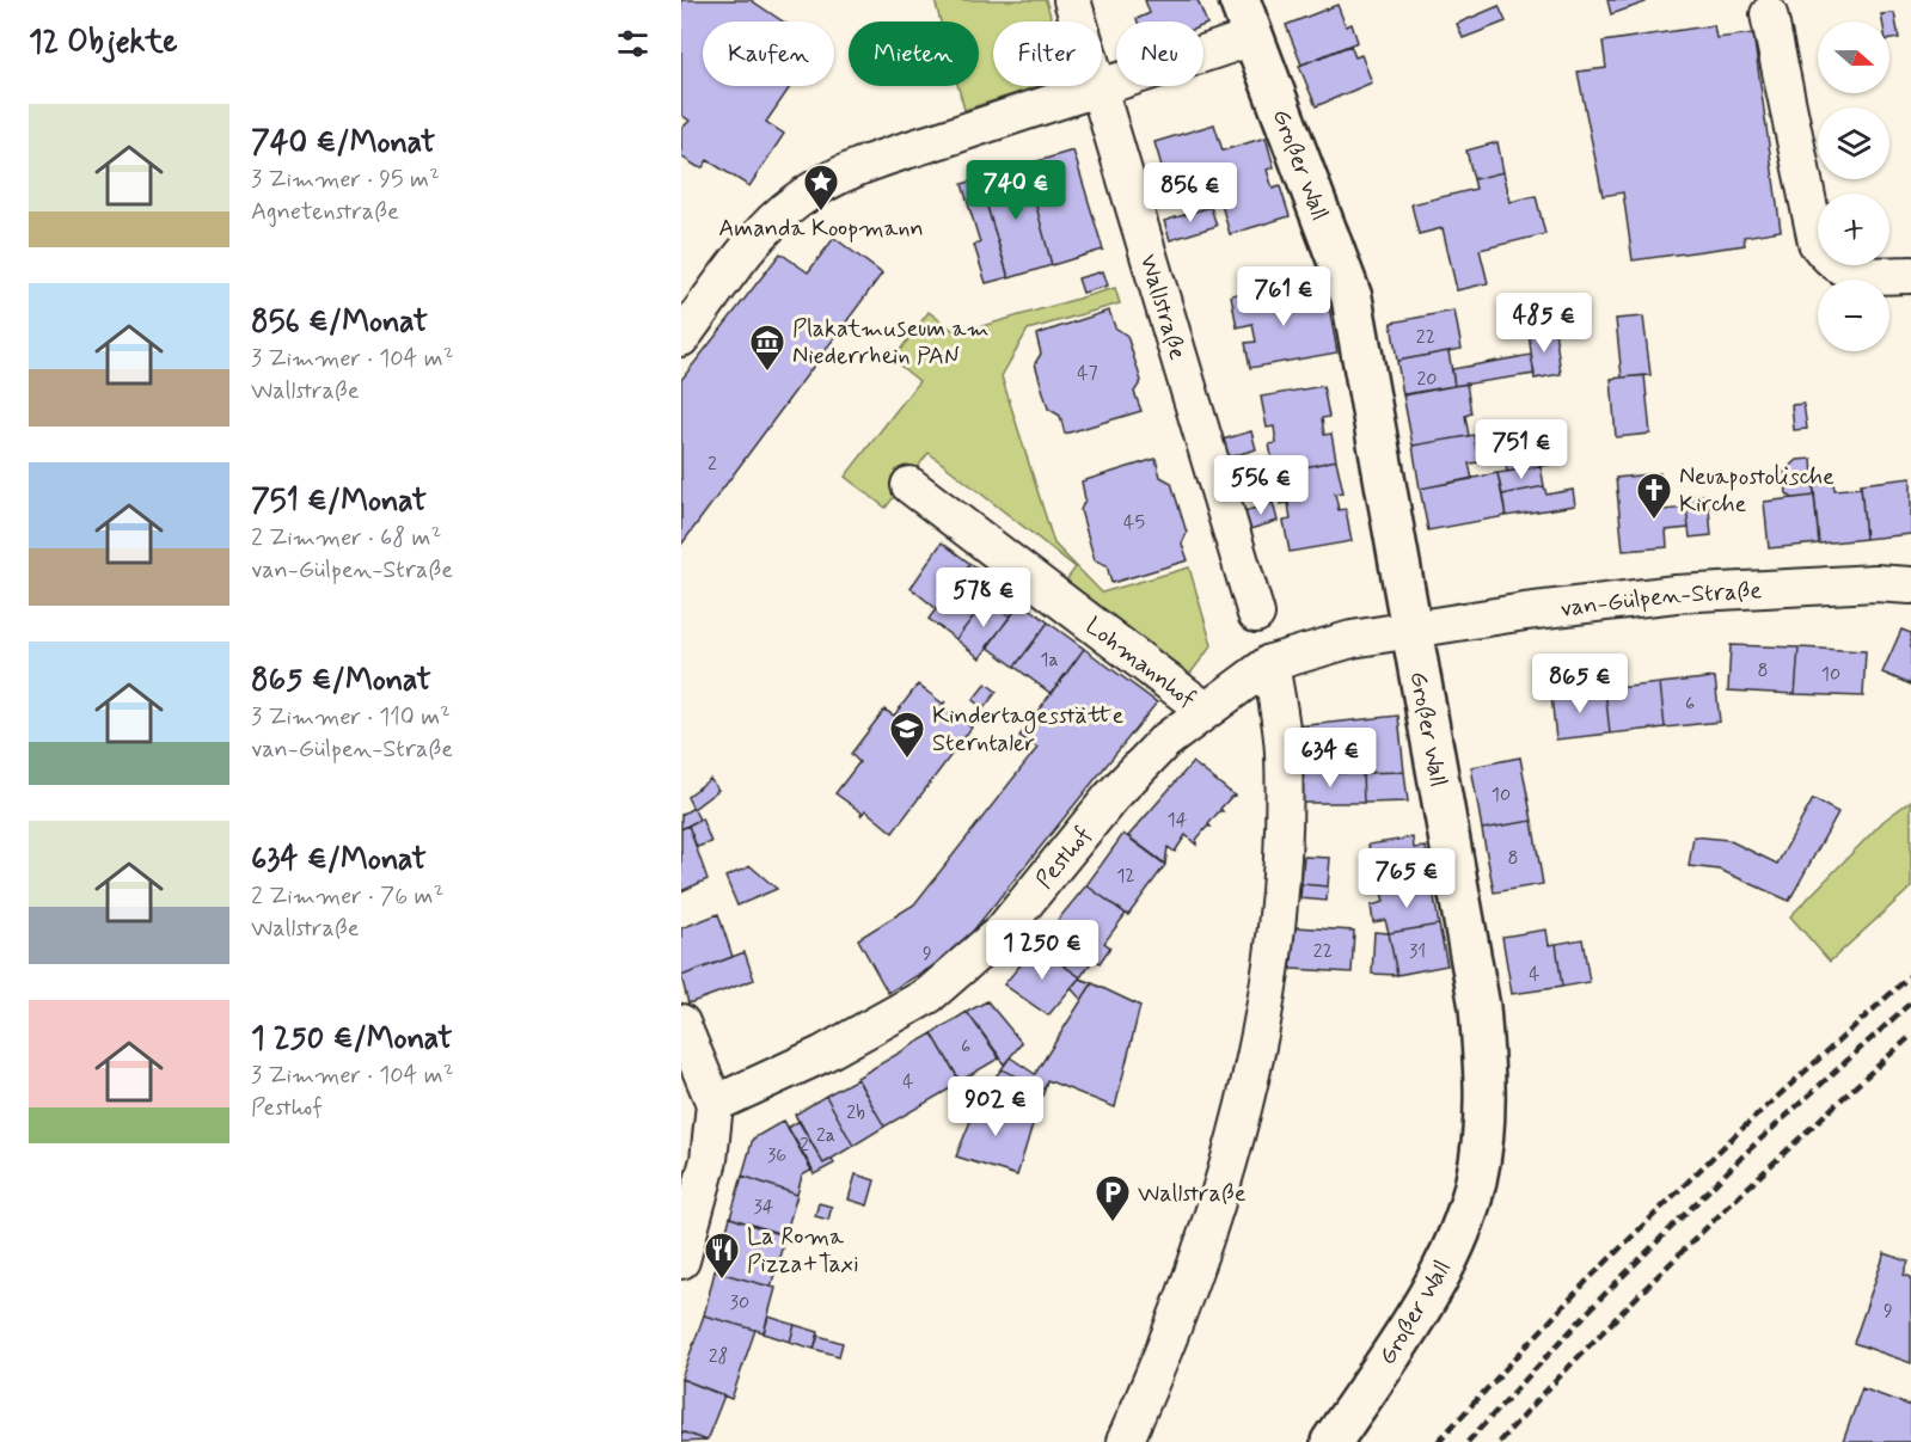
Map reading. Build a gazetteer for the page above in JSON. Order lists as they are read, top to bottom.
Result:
{
  "streets": {
    "main road": ["Großer Wall"],
    "street": [
      "Wallstraße",
      "van-Gülpen-Straße",
      "Lohmannhof",
      "Pesthof"
    ]
  },
  "crossings": [
    ["Großer Wall", "van-Gülpen-Straße"],
    ["Großer Wall", "Pesthof"],
    ["van-Gülpen-Straße", "Pesthof"],
    ["Lohmannhof", "Pesthof"]
  ],
  "places": {
    "place": ["Amanda Koopmann"],
    "museum": ["Plakatmuseum am Niederrhein PAN"],
    "church": ["Neuapostolische Kirche"],
    "school or university": ["Kindertagesstätte Sterntaler"],
    "parking": ["Wallstraße"],
    "restaurant": ["La Roma Pizza+Taxi"]
  },
  "house_numbers": [
    "22",
    "47",
    "20",
    "2",
    "45",
    "1a",
    "8",
    "10",
    "6",
    "10",
    "14",
    "8",
    "12",
    "22",
    "31",
    "9",
    "4",
    "6",
    "4",
    "2b",
    "2a",
    "2",
    "36",
    "34",
    "30",
    "9",
    "28"
  ],
  "north": "right",
  "page": {
    "heading": "12 Objekte",
    "map_buttons": ["+", "−"],
    "chip": [
      "Kaufen",
      "Mieten",
      "Filter",
      "Neu"
    ],
    "list": [
      {
        "name": "740 €/Monat",
        "note": "3 Zimmer · 95 m² · Agnetenstraße"
      },
      {
        "name": "856 €/Monat",
        "note": "3 Zimmer · 104 m² · Wallstraße"
      },
      {
        "name": "751 €/Monat",
        "note": "2 Zimmer · 68 m² · van-Gülpen-Straße"
      },
      {
        "name": "865 €/Monat",
        "note": "3 Zimmer · 110 m² · van-Gülpen-Straße"
      },
      {
        "name": "634 €/Monat",
        "note": "2 Zimmer · 76 m² · Wallstraße"
      },
      {
        "name": "1 250 €/Monat",
        "note": "3 Zimmer · 104 m² · Pesthof"
      }
    ],
    "price": [
      "740 €",
      "856 €",
      "761 €",
      "485 €",
      "751 €",
      "556 €",
      "578 €",
      "865 €",
      "634 €",
      "765 €",
      "1 250 €",
      "902 €"
    ]
  }
}
